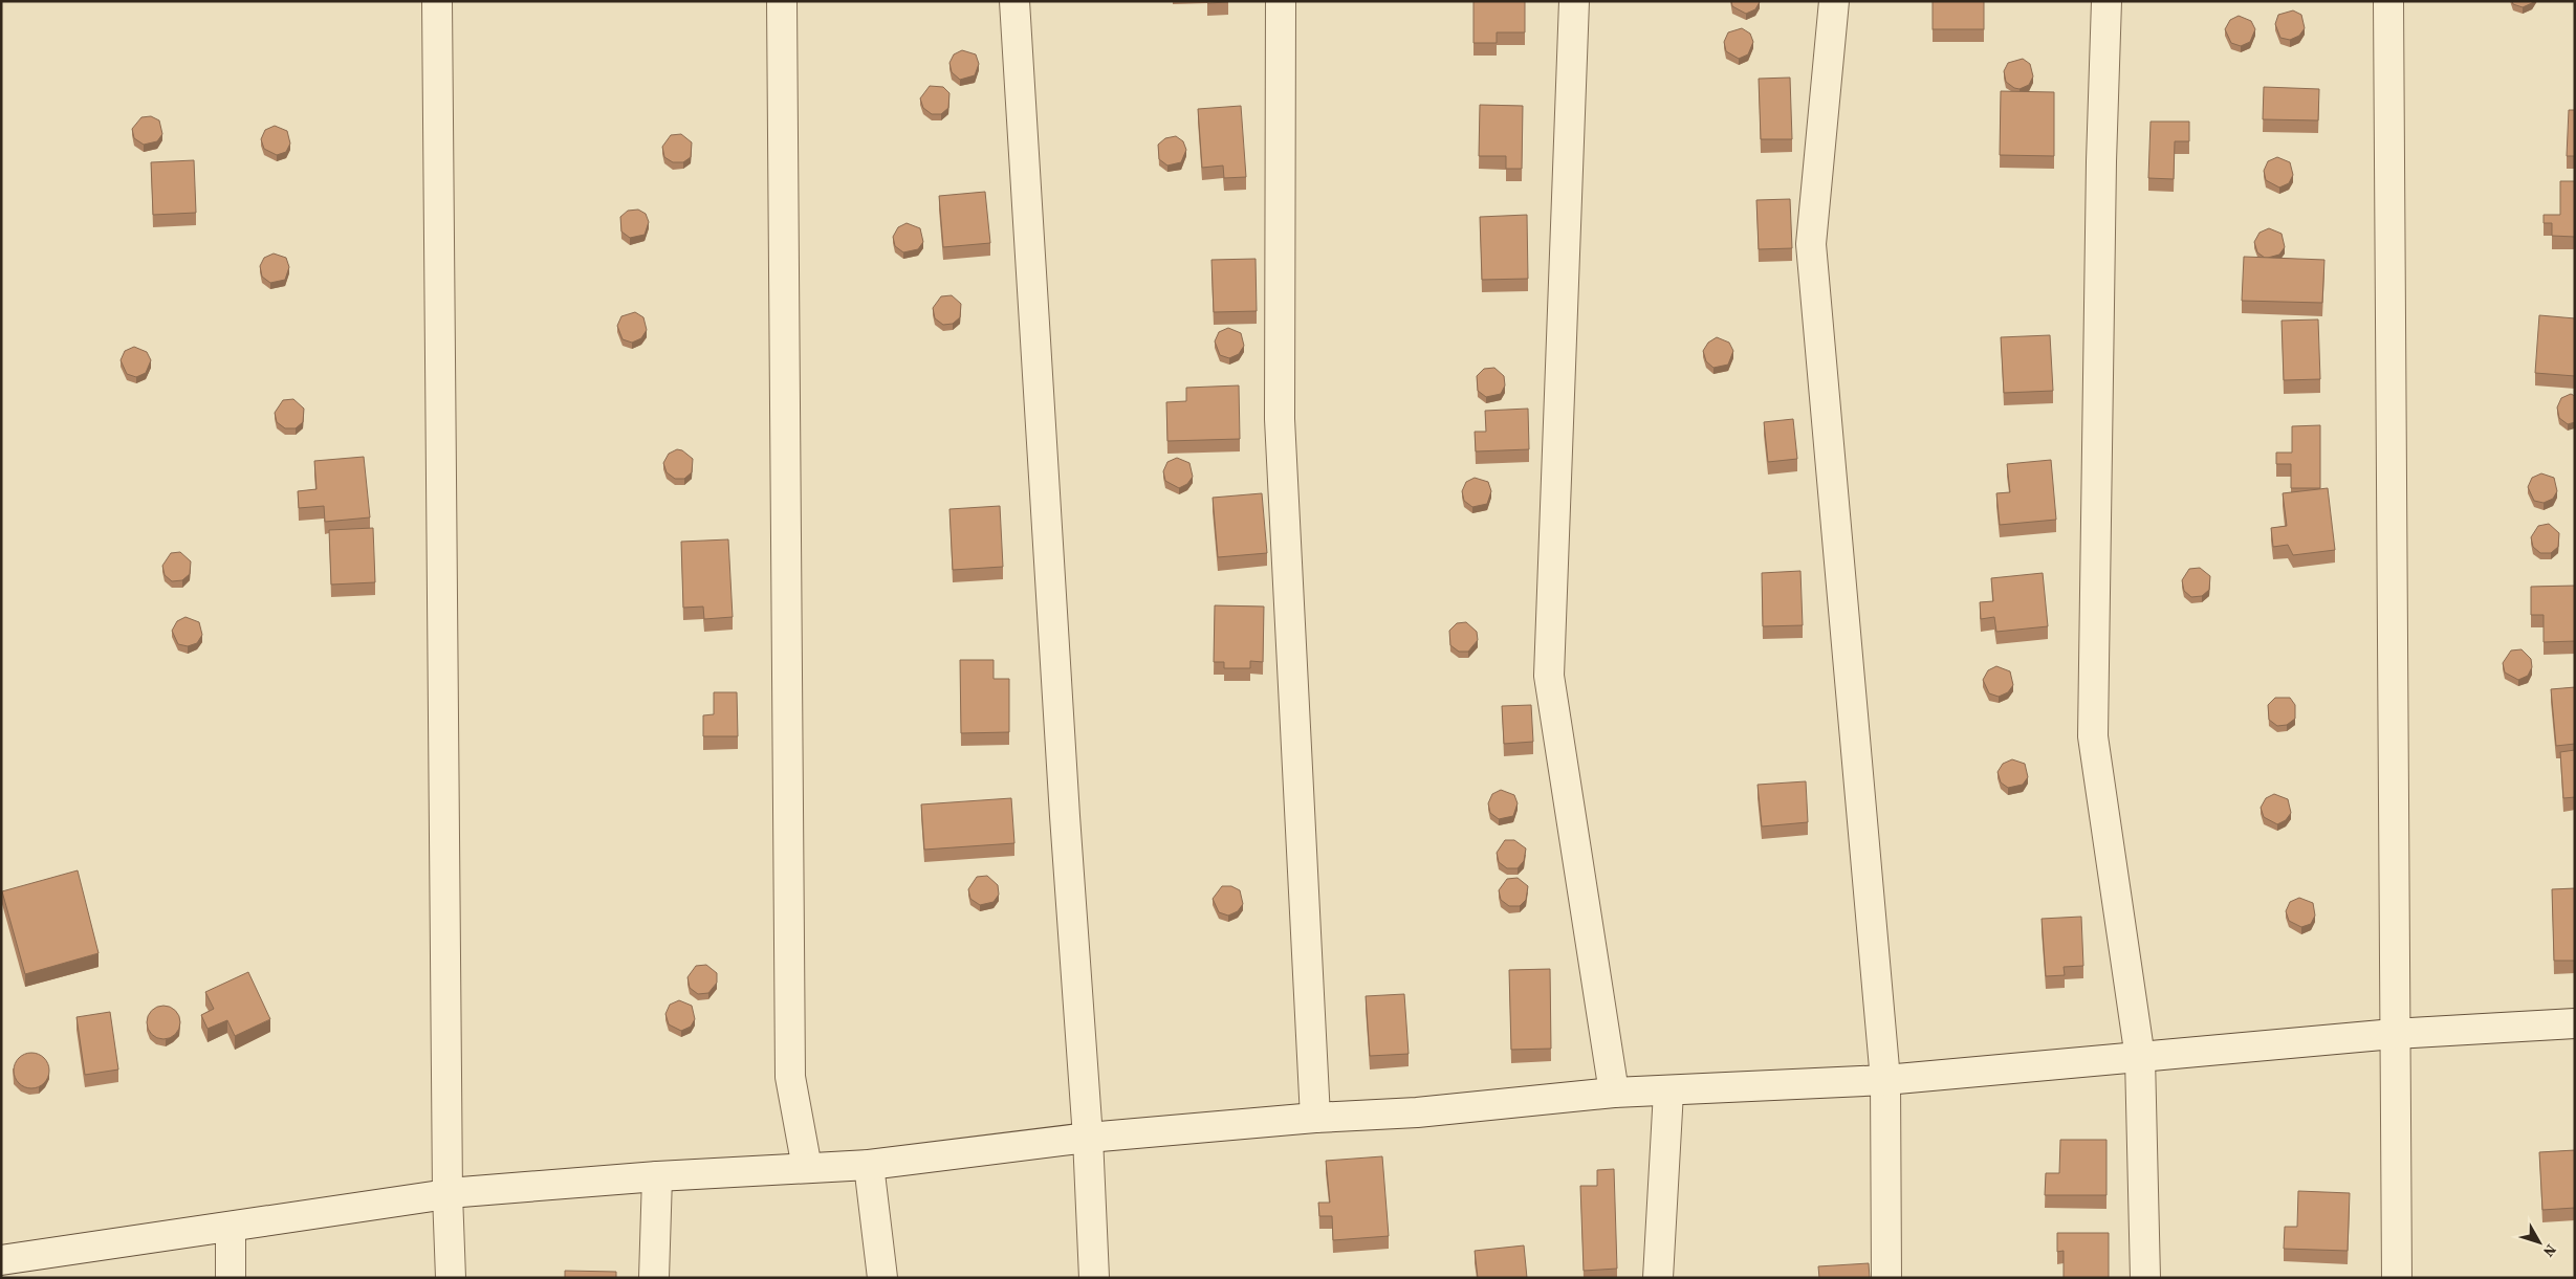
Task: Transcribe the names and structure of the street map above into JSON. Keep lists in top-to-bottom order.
{
  "north": "bottom right"
}
